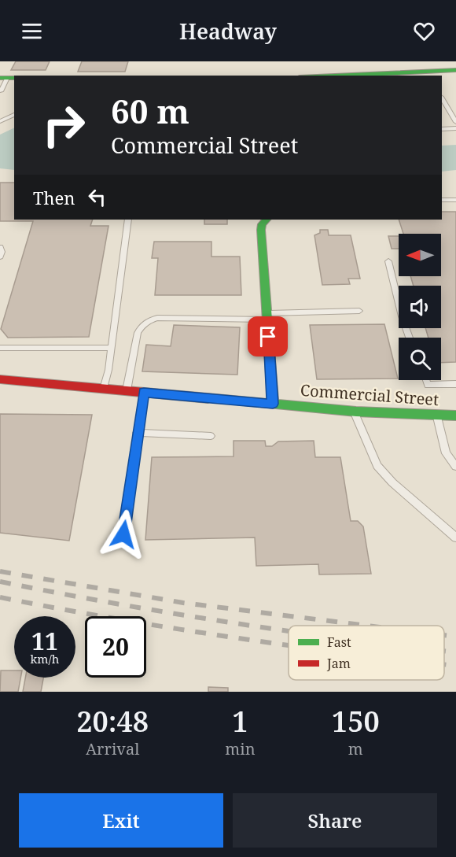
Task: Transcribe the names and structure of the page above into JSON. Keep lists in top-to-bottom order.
{
  "streets": {
    "street": ["Commercial Street"]
  },
  "legend": ["Fast", "Jam"],
  "north": "left",
  "page": {
    "header": "Headway",
    "turn": ["60 m", "Commercial Street"],
    "then": "Then",
    "speed": "11 km/h",
    "limit": "20",
    "eta": [
      "20:48",
      "Arrival",
      "1",
      "min",
      "150",
      "m"
    ],
    "buttons": ["Exit", "Share"]
  }
}
